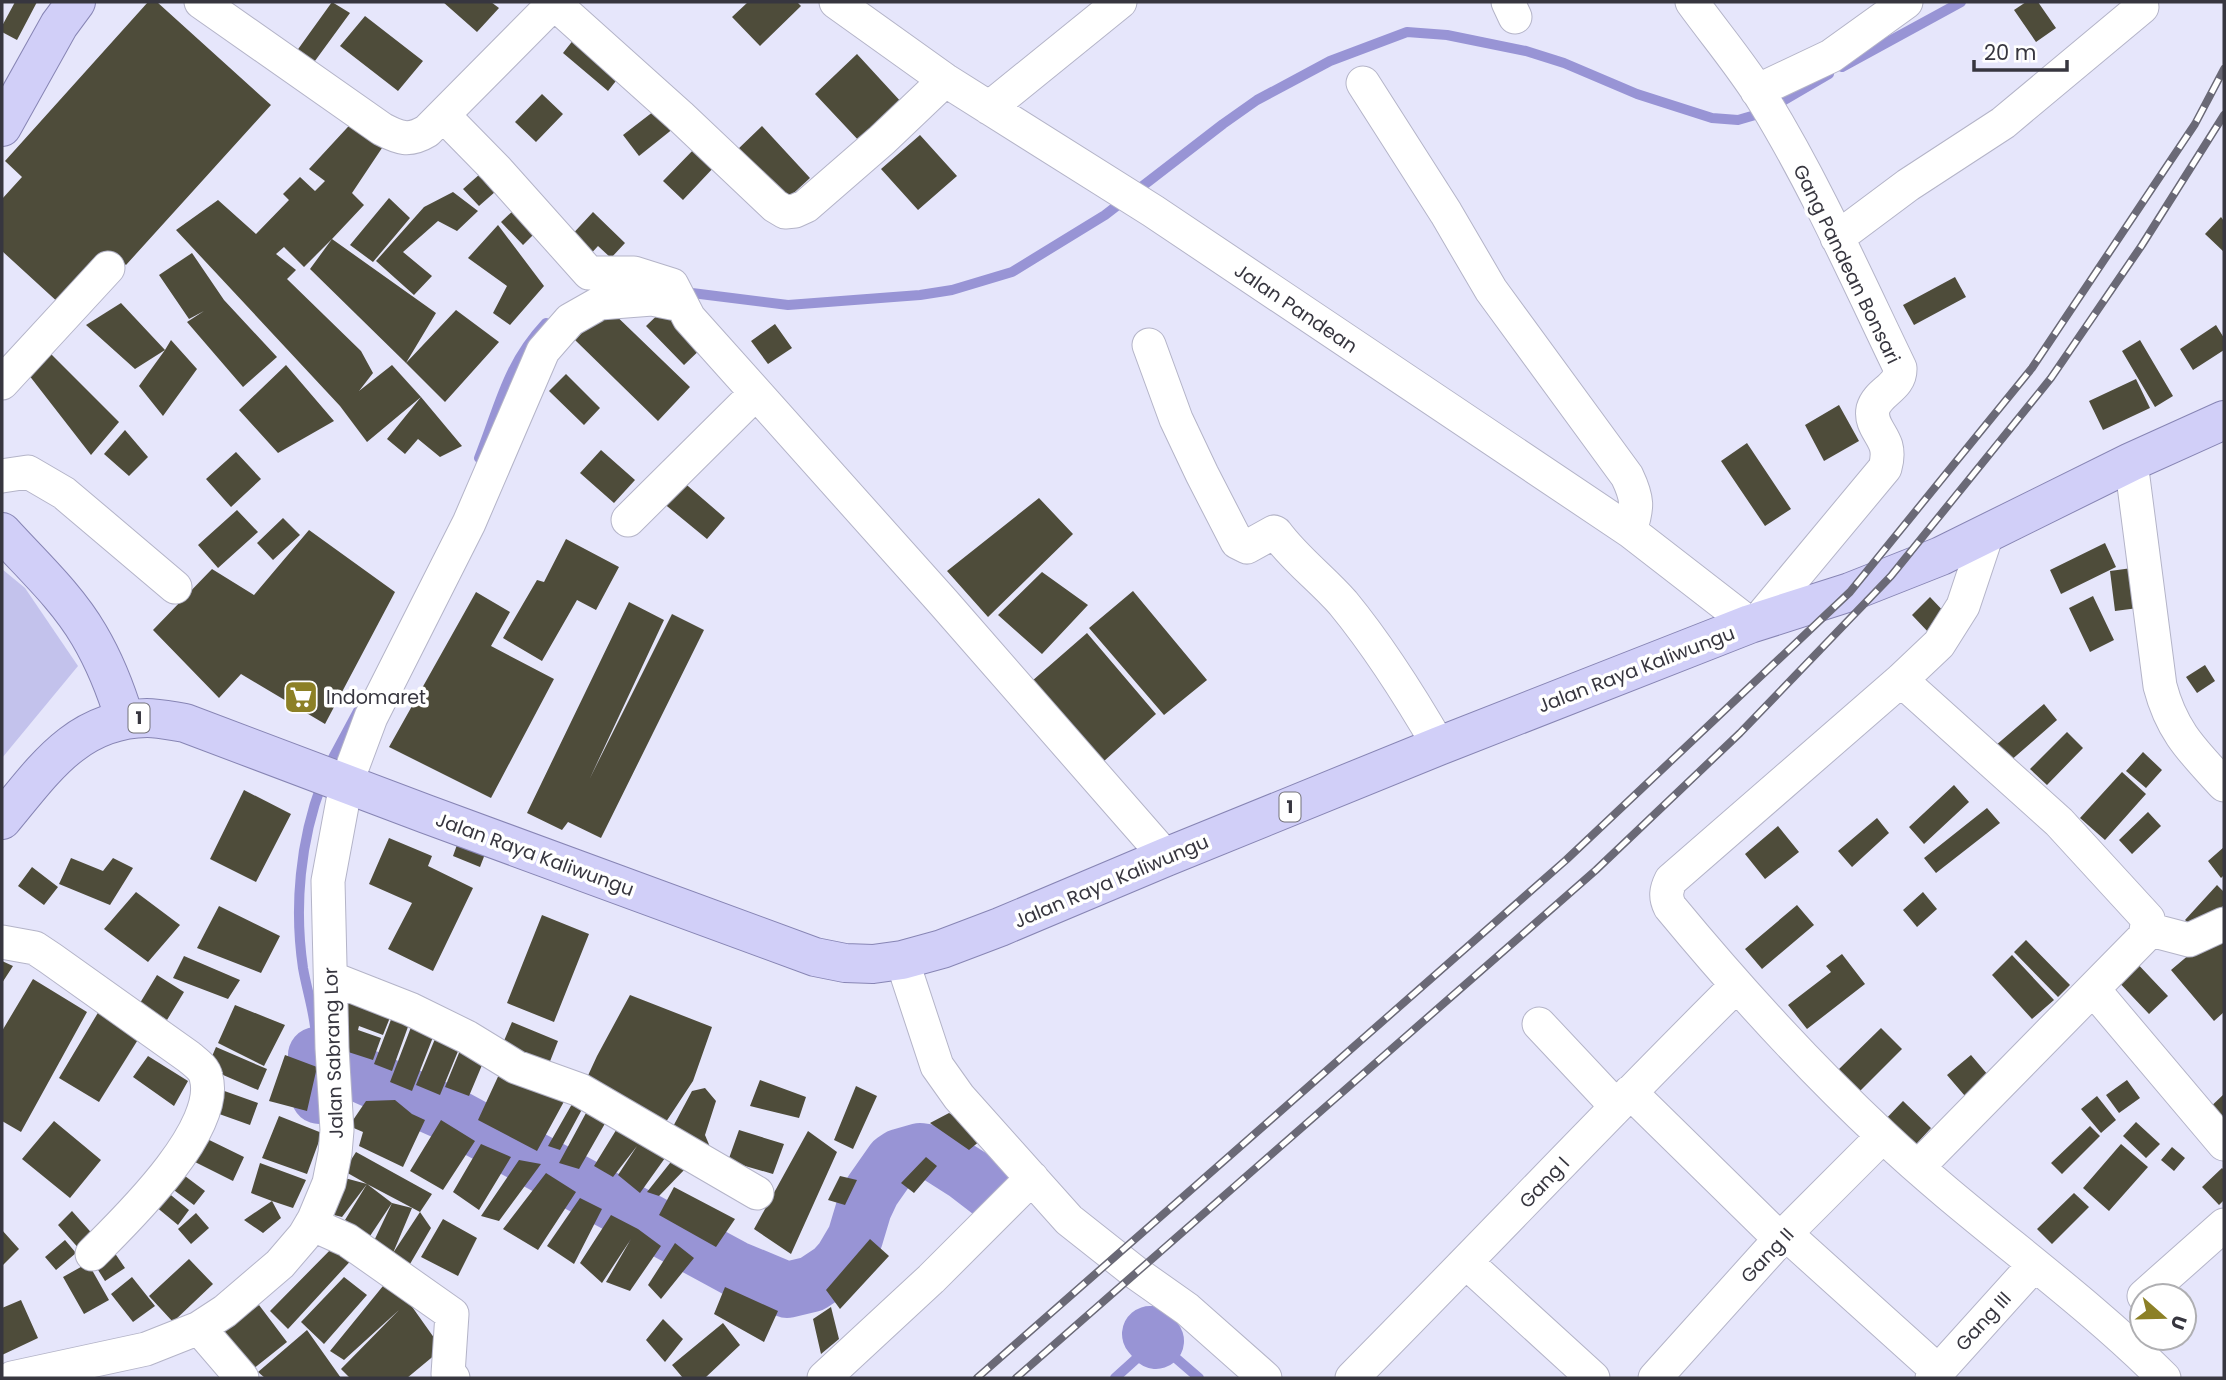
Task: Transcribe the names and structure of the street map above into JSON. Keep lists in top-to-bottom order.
{
  "streets": {
    "main road": ["Jalan Raya Kaliwungu", "1"],
    "street": [
      "Gang Pandean Bonsari",
      "Jalan Pandean",
      "Jalan Sabrang Lor",
      "Gang I",
      "Gang II",
      "Gang III"
    ]
  },
  "crossings": [
    ["Gang Pandean Bonsari", "Jalan Pandean"],
    ["Gang Pandean Bonsari", "Jalan Raya Kaliwungu"],
    ["Jalan Pandean", "Jalan Raya Kaliwungu"],
    ["Jalan Raya Kaliwungu", "Jalan Sabrang Lor"]
  ],
  "places": {
    "supermarket": ["Indomaret"]
  },
  "scale_bar": "20 m",
  "north": "right"
}
